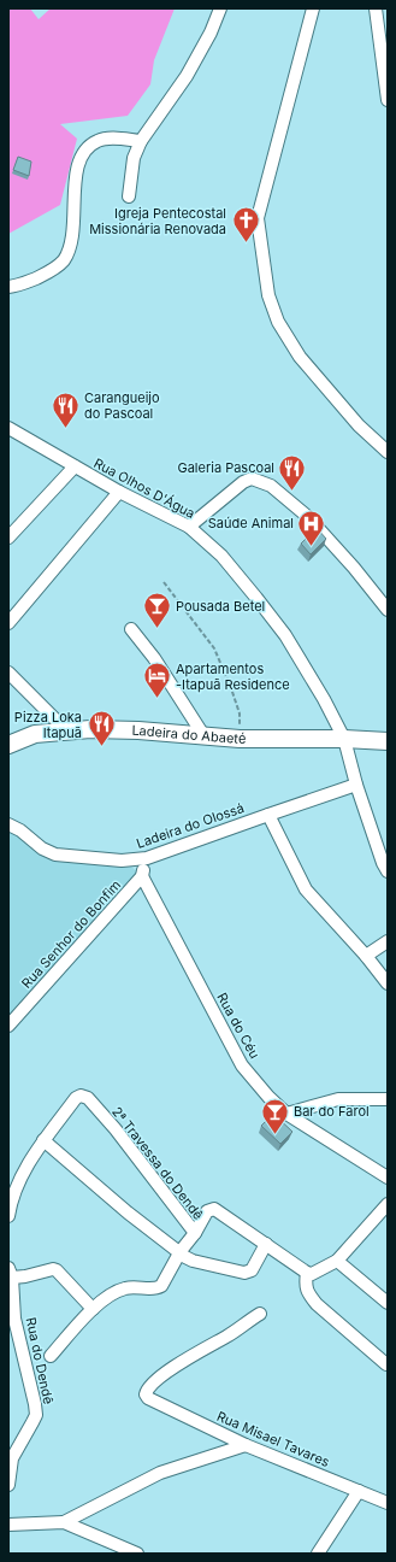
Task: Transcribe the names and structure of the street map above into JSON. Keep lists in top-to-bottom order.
{
  "streets": {
    "street": [
      "Rua Olhos D'Água",
      "Ladeira do Abaeté",
      "Ladeira do Olossá",
      "Rua Senhor do Bonfim",
      "Rua do Céu",
      "2ª Travessa do Dendê",
      "Rua do Dendê",
      "Rua Misael Tavares"
    ]
  },
  "crossings": [
    ["Rua Olhos D'Água", "Ladeira do Abaeté"],
    ["Rua Olhos D'Água", "Ladeira do Olossá"],
    ["Ladeira do Olossá", "Rua Senhor do Bonfim"],
    ["Rua Senhor do Bonfim", "Rua do Céu"]
  ],
  "places": {
    "church": ["Igreja Pentecostal Missionária Renovada"],
    "restaurant": ["Carangueijo do Pascoal", "Galeria Pascoal", "Pizza Loka Itapuã"],
    "hospital": ["Saúde Animal"],
    "bar": ["Pousada Betel", "Bar do Farol"],
    "hotel": ["Apartamentos -Itapuã Residence"]
  }
}
